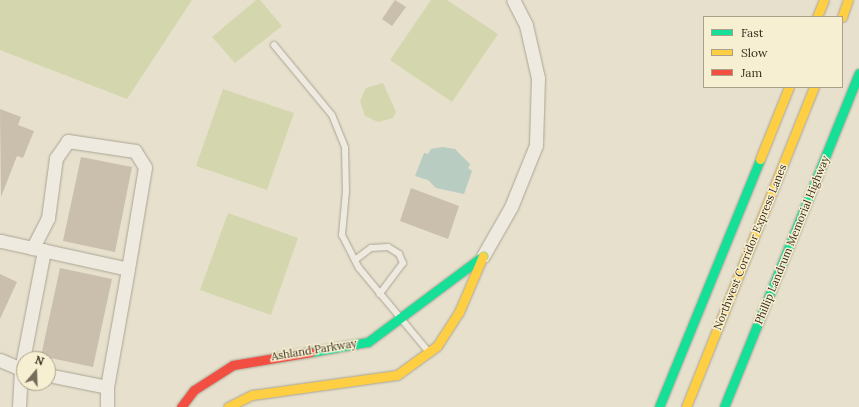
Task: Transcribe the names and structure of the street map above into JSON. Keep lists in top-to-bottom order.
{
  "streets": {
    "main road": ["Phillip Landrum Memorial Highway", "Northwest Corridor Express Lanes", "Ashland Parkway"]
  },
  "legend": ["Fast", "Slow", "Jam"],
  "north": "top"
}
